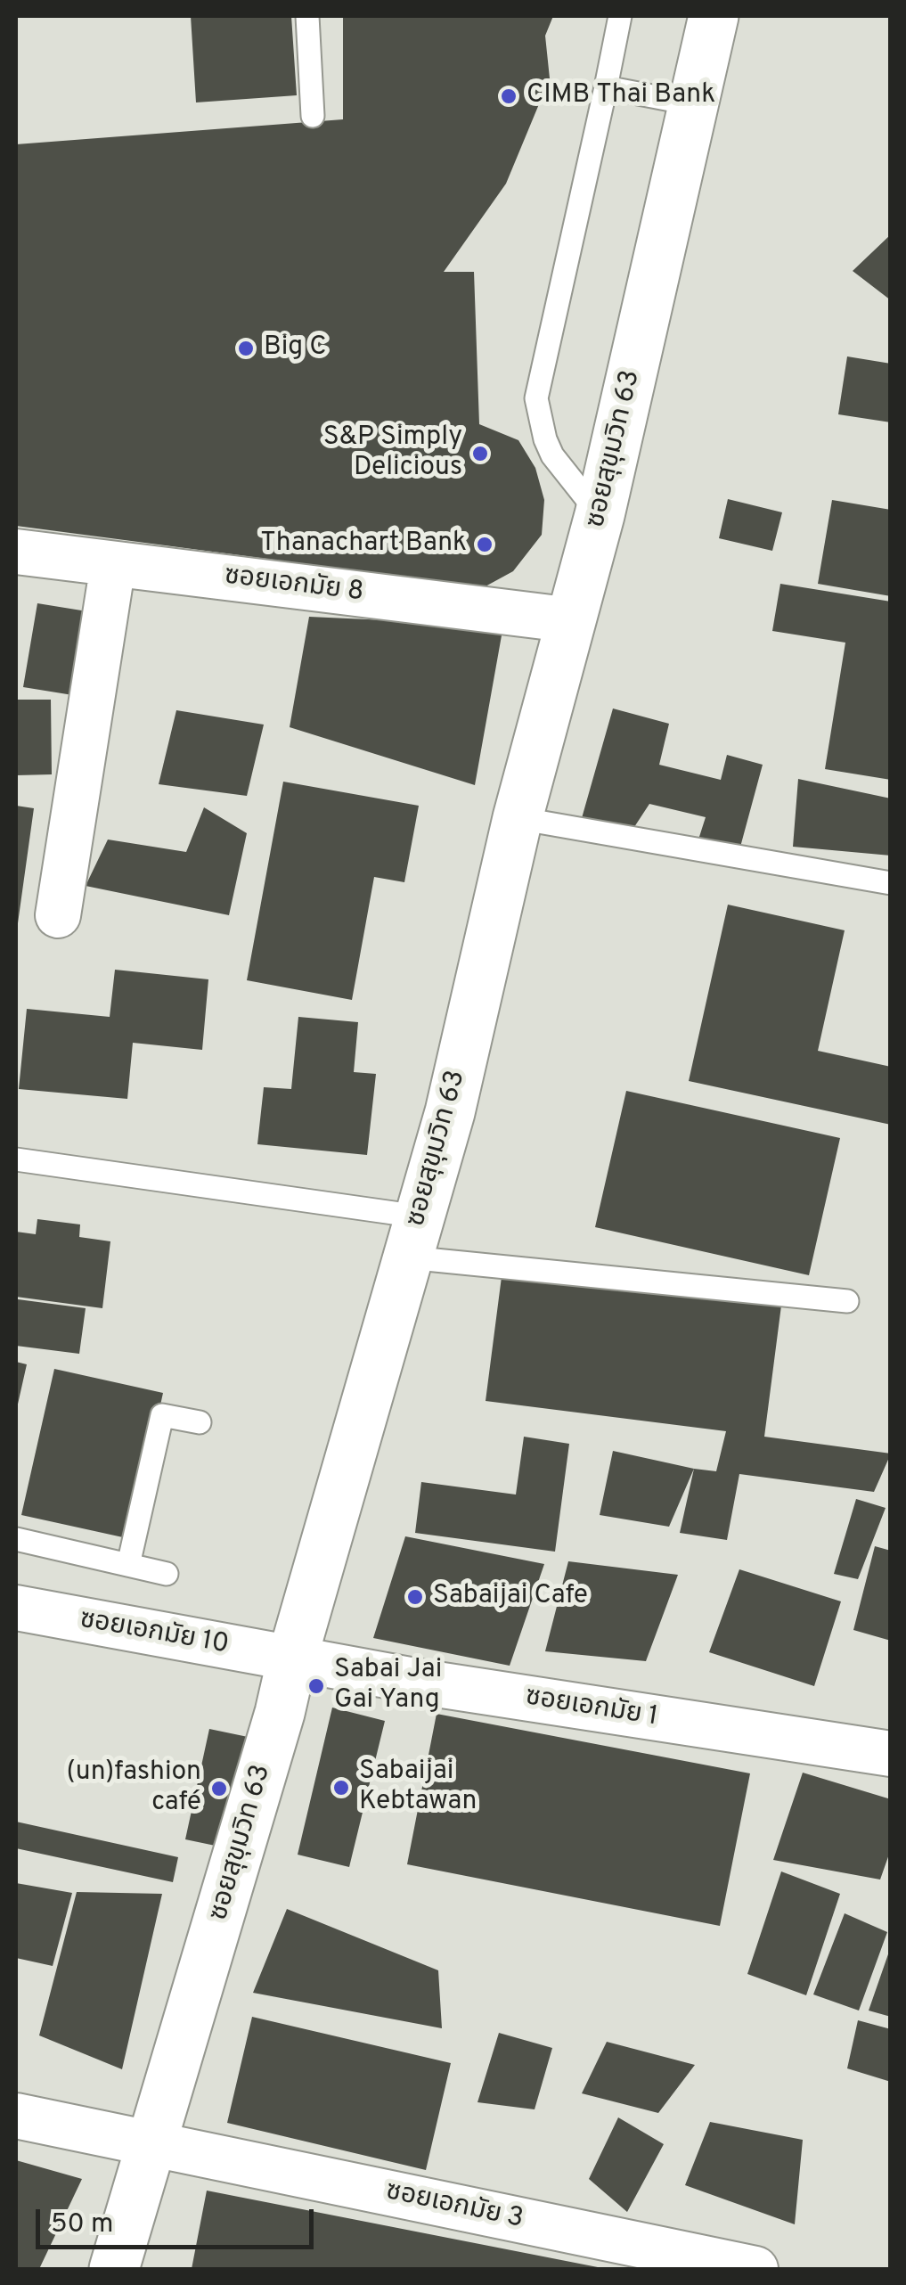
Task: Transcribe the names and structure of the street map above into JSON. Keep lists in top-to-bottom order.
{
  "streets": {
    "main road": ["ซอยสุขุมวิท 63"],
    "street": [
      "ซอยเอกมัย 8",
      "ซอยเอกมัย 10",
      "ซอยเอกมัย 1",
      "ซอยเอกมัย 3"
    ]
  },
  "crossings": [
    ["ซอยสุขุมวิท 63", "ซอยเอกมัย 8"],
    ["ซอยสุขุมวิท 63", "ซอยเอกมัย 10"],
    ["ซอยสุขุมวิท 63", "ซอยเอกมัย 1"],
    ["ซอยสุขุมวิท 63", "ซอยเอกมัย 3"],
    ["ซอยเอกมัย 10", "ซอยเอกมัย 1"]
  ],
  "places": [
    "CIMB Thai Bank",
    "Big C",
    "S&P Simply Delicious",
    "Thanachart Bank",
    "Sabaijai Cafe",
    "Sabai Jai Gai Yang",
    "Sabaijai Kebtawan",
    "(un)fashion café"
  ],
  "scale_bar": "50 m"
}
